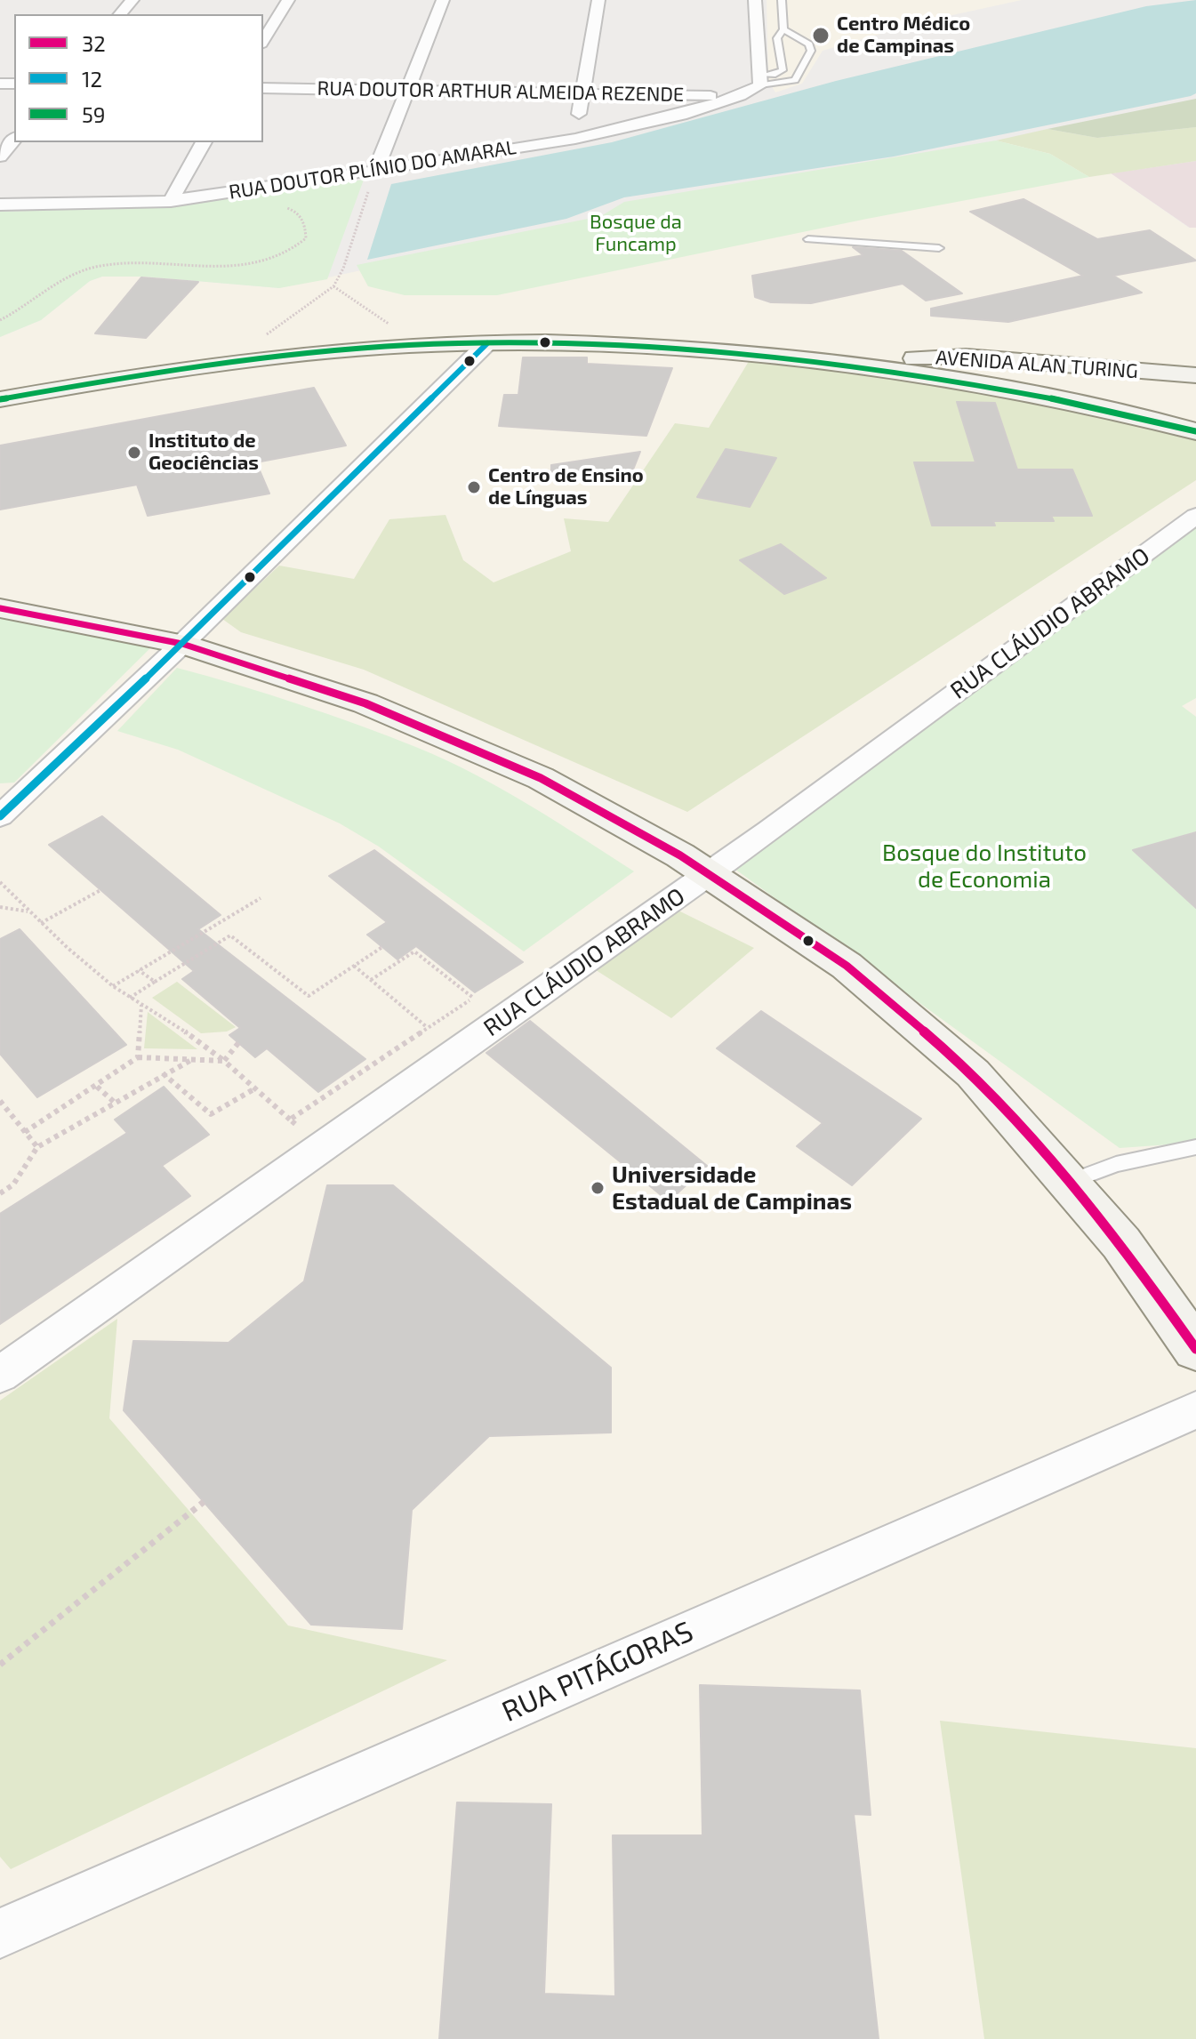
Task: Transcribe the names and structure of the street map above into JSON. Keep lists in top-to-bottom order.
{
  "streets": {
    "street": [
      "RUA DOUTOR ARTHUR ALMEIDA REZENDE",
      "RUA DOUTOR PLÍNIO DO AMARAL",
      "AVENIDA ALAN TURING",
      "RUA CLÁUDIO ABRAMO",
      "RUA PITÁGORAS"
    ]
  },
  "crossings": [
    ["RUA DOUTOR ARTHUR ALMEIDA REZENDE", "RUA DOUTOR PLÍNIO DO AMARAL"]
  ],
  "parks": ["Bosque da Funcamp", "Bosque do Instituto de Economia"],
  "places": [
    "Centro Médico de Campinas",
    "Instituto de Geociências",
    "Centro de Ensino de Línguas",
    "Universidade Estadual de Campinas"
  ],
  "lines": ["transit line 59", "transit line 12", "transit line 32"],
  "legend": ["32", "12", "59"]
}
